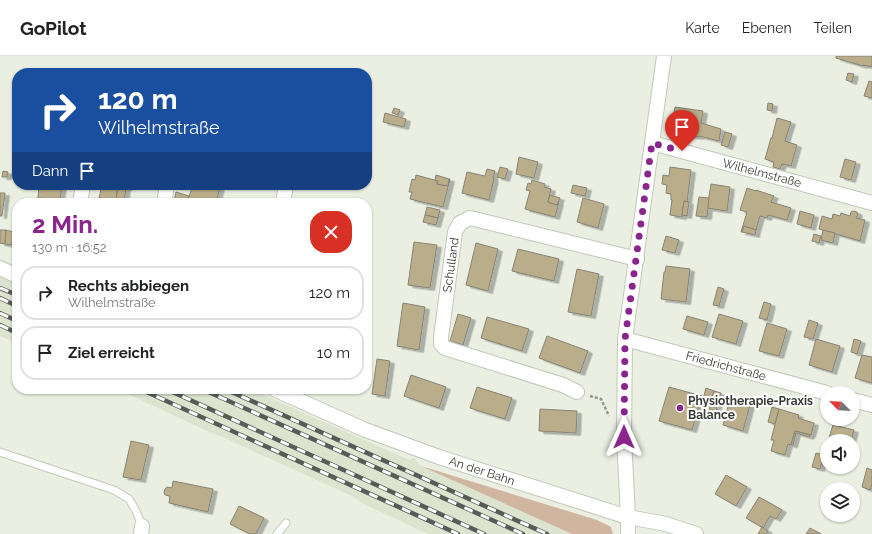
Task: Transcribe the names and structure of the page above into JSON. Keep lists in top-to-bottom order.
{
  "streets": {
    "street": [
      "Wilhelmstraße",
      "Schulland",
      "Friedrichstraße",
      "An der Bahn"
    ]
  },
  "places": ["Physiotherapie-Praxis Balance"],
  "north": "top left",
  "page": {
    "header": "GoPilot",
    "nav": ["Karte", "Ebenen", "Teilen"],
    "turn": ["120 m", "Wilhelmstraße"],
    "then": "Dann",
    "heading": ["2 Min.", "130 m · 16:52"],
    "list": [
      {
        "name": "Rechts abbiegen",
        "note": "Wilhelmstraße",
        "value": "120 m"
      },
      {
        "name": "Ziel erreicht",
        "value": "10 m"
      }
    ]
  }
}
